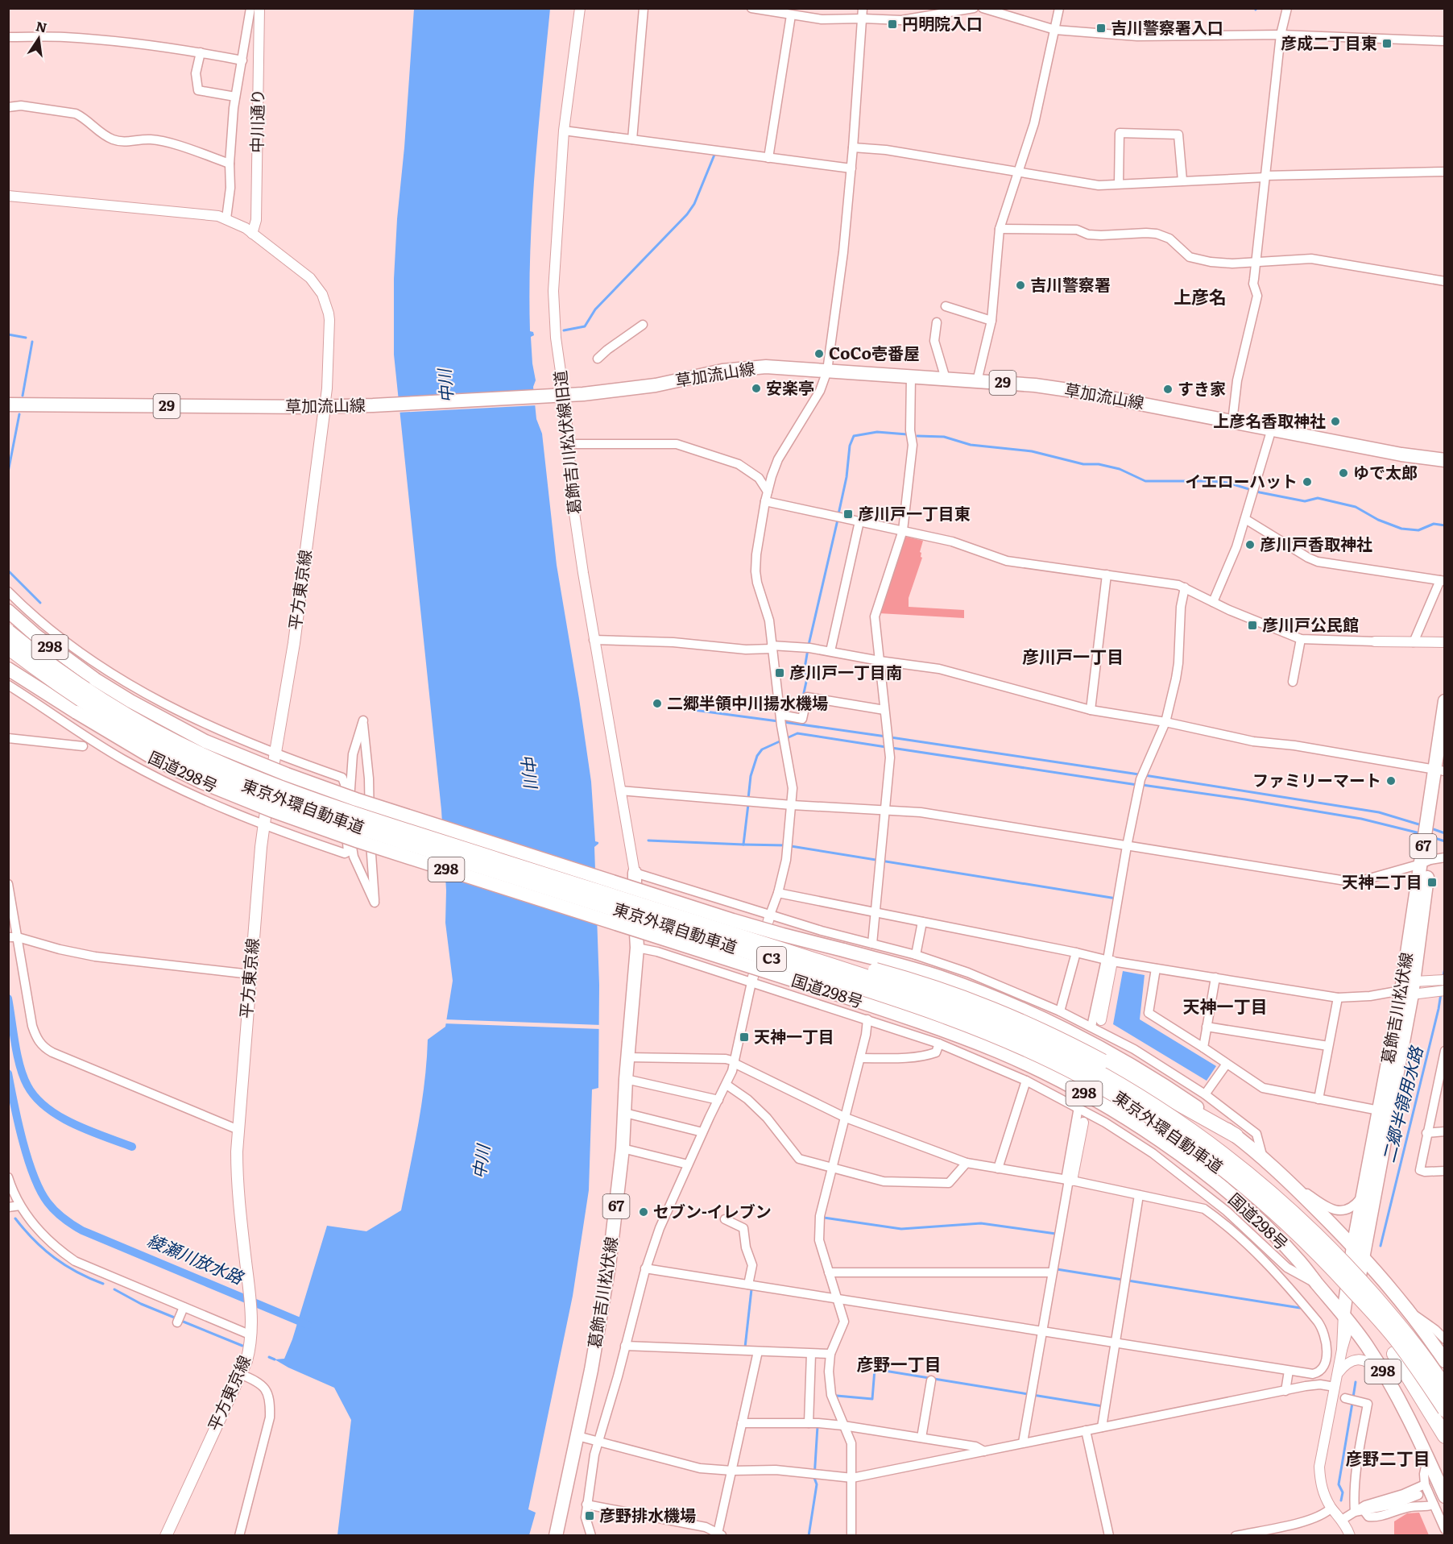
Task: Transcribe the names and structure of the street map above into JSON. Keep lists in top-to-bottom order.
{
  "streets": {
    "highway": ["298", "東京外環自動車道", "C3"],
    "main road": [
      "草加流山線",
      "29",
      "平方東京線",
      "国道298号",
      "67",
      "葛飾吉川松伏線"
    ],
    "street": ["中川通り", "葛飾吉川松伏線旧道"]
  },
  "crossings": [
    ["草加流山線", "葛飾吉川松伏線旧道"],
    ["草加流山線", "平方東京線"],
    ["葛飾吉川松伏線旧道", "葛飾吉川松伏線"],
    ["298", "東京外環自動車道"],
    ["298", "葛飾吉川松伏線"],
    ["国道298号", "葛飾吉川松伏線"]
  ],
  "districts": [
    "上彦名",
    "彦川戸一丁目",
    "天神一丁目",
    "彦野一丁目",
    "彦野二丁目"
  ],
  "water": ["中川", "二郷半領用水路", "綾瀬川放水路"],
  "places": {
    "transit": [
      "円明院入口",
      "吉川警察署入口",
      "彦成二丁目東",
      "彦川戸一丁目東",
      "彦川戸公民館",
      "彦川戸一丁目南",
      "天神二丁目",
      "天神一丁目",
      "彦野排水機場"
    ],
    "other": [
      "吉川警察署",
      "CoCo壱番屋",
      "安楽亭",
      "すき家",
      "上彦名香取神社",
      "ゆで太郎",
      "イエローハット",
      "彦川戸香取神社",
      "二郷半領中川揚水機場",
      "ファミリーマート",
      "セブン-イレブン"
    ]
  },
  "north": "top"
}
